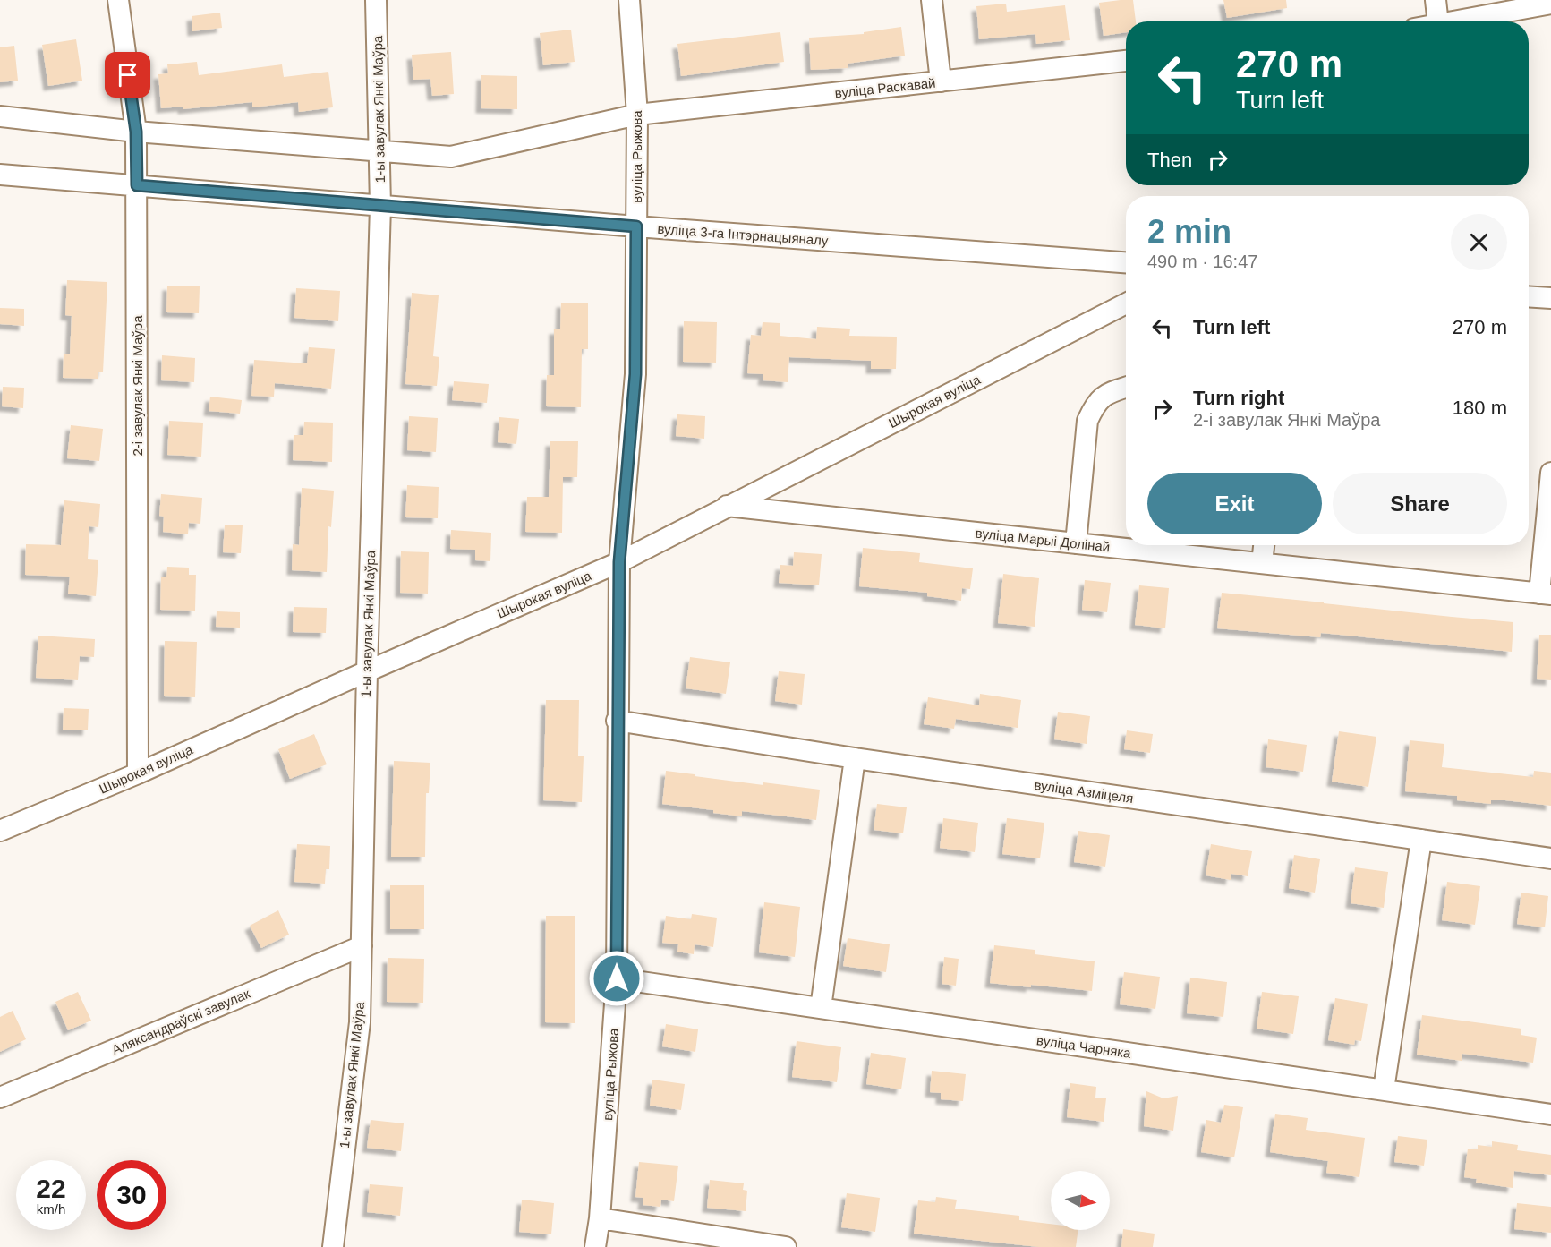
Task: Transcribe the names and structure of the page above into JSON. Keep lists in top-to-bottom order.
{
  "streets": {
    "street": [
      "вуліца Раскавай",
      "1-ы завулак Янкі Маўра",
      "вуліца Рыжова",
      "вуліца 3-га Інтэрнацыяналу",
      "2-і завулак Янкі Маўра",
      "Шырокая вуліца",
      "вуліца Марыі Долінай",
      "вуліца Азміцеля",
      "Аляксандраўскі завулак",
      "вуліца Чарняка"
    ]
  },
  "crossings": [
    ["вуліца Раскавай", "1-ы завулак Янкі Маўра"],
    ["вуліца Раскавай", "вуліца Рыжова"],
    ["вуліца Раскавай", "2-і завулак Янкі Маўра"],
    ["1-ы завулак Янкі Маўра", "вуліца 3-га Інтэрнацыяналу"],
    ["1-ы завулак Янкі Маўра", "Шырокая вуліца"],
    ["1-ы завулак Янкі Маўра", "Аляксандраўскі завулак"],
    ["вуліца Рыжова", "вуліца 3-га Інтэрнацыяналу"],
    ["вуліца Рыжова", "Шырокая вуліца"],
    ["вуліца Рыжова", "вуліца Азміцеля"],
    ["вуліца Рыжова", "вуліца Чарняка"],
    ["вуліца 3-га Інтэрнацыяналу", "2-і завулак Янкі Маўра"],
    ["2-і завулак Янкі Маўра", "Шырокая вуліца"],
    ["Шырокая вуліца", "вуліца Марыі Долінай"]
  ],
  "north": "right",
  "page": {
    "turn": ["270 m", "Turn left"],
    "then": "Then",
    "heading": ["2 min", "490 m · 16:47"],
    "list": [
      {
        "name": "Turn left",
        "value": "270 m"
      },
      {
        "name": "Turn right",
        "note": "2-і завулак Янкі Маўра",
        "value": "180 m"
      }
    ],
    "buttons": ["Exit", "Share"],
    "speed": "22 km/h",
    "limit": "30"
  }
}
